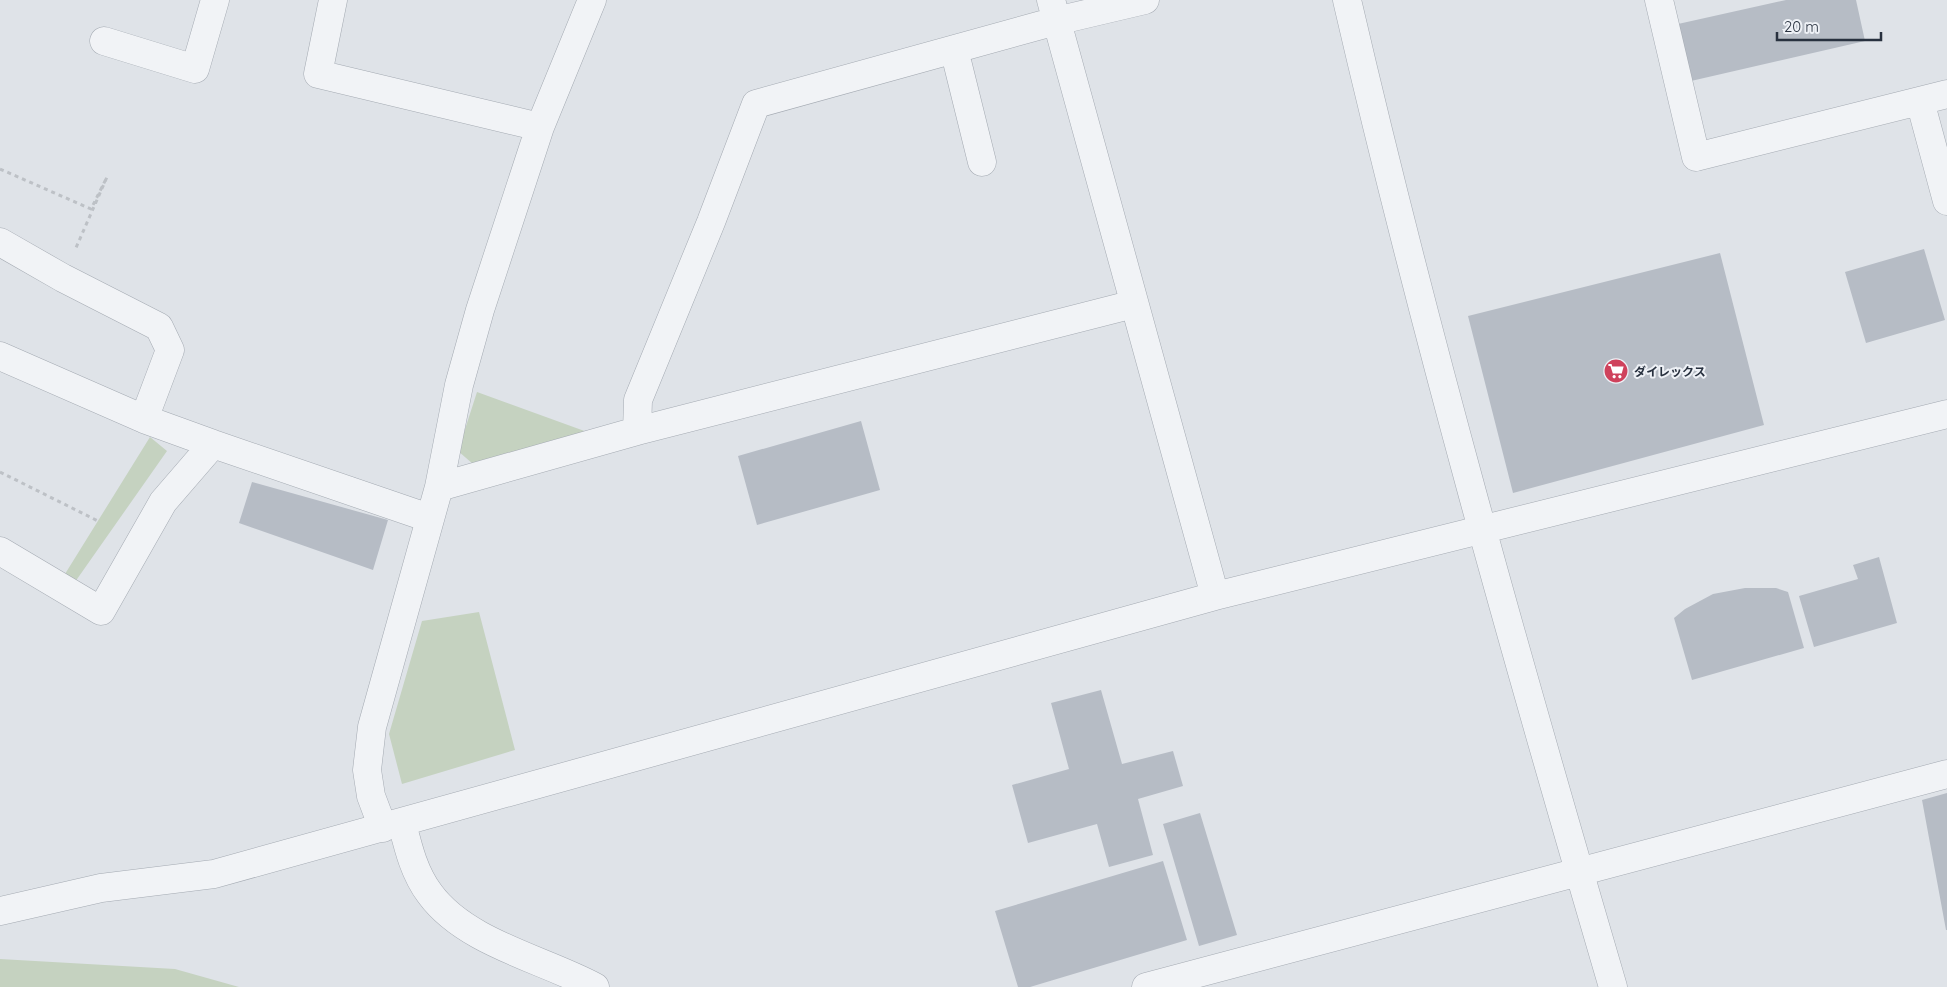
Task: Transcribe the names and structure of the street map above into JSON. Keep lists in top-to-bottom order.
{
  "places": {
    "supermarket": ["ダイレックス"]
  },
  "scale_bar": "20 m"
}
